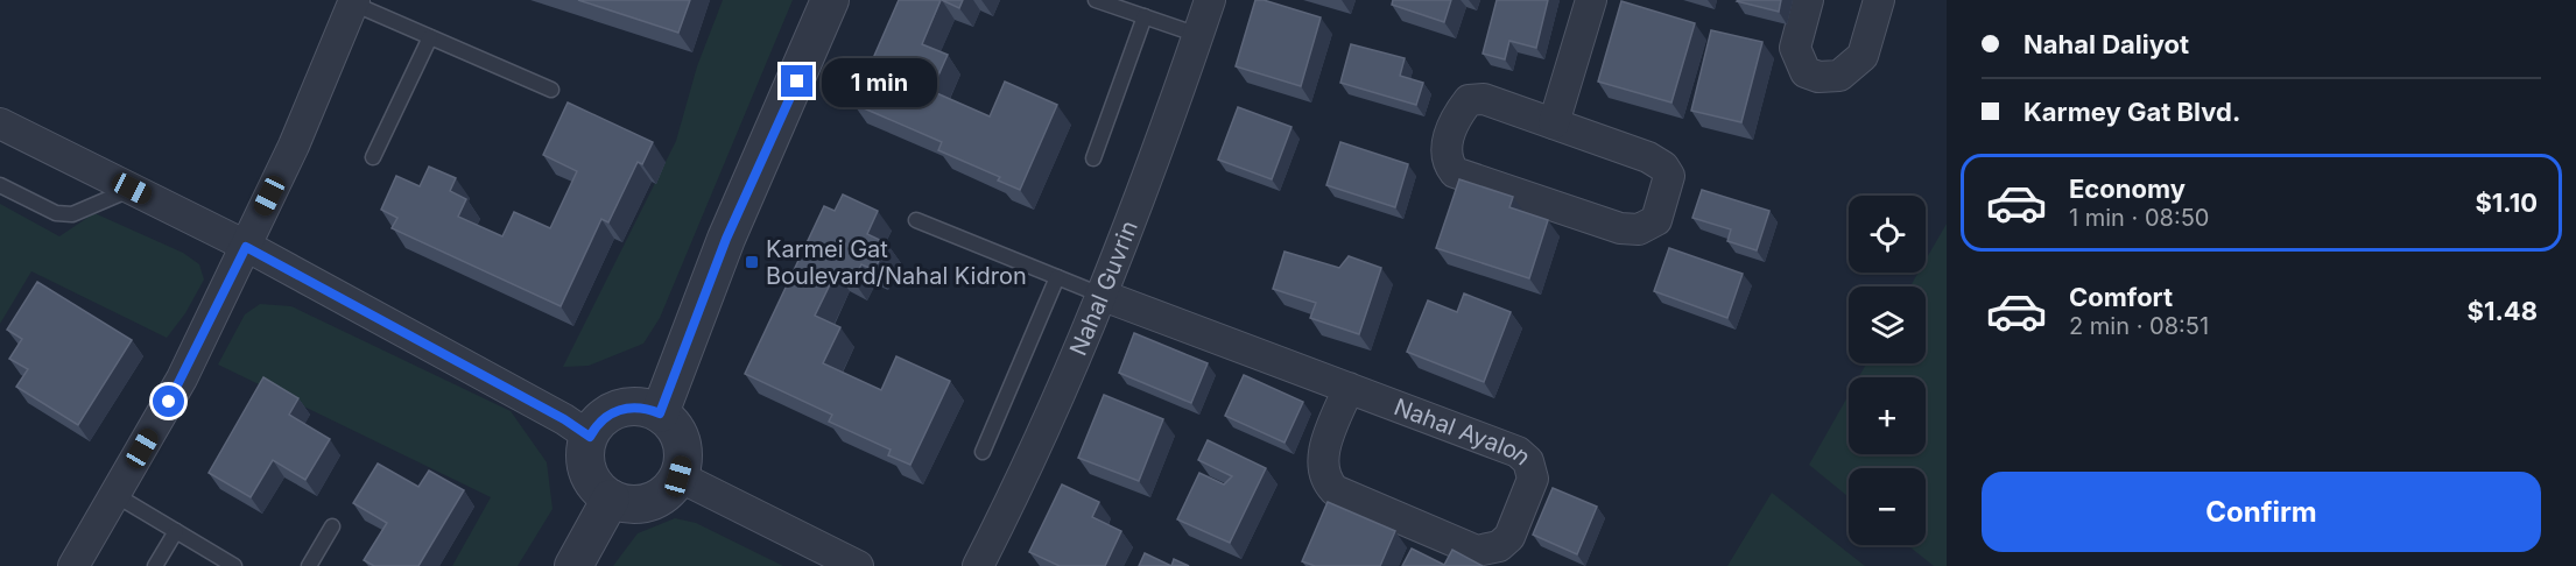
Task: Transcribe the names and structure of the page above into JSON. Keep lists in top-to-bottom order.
{
  "streets": {
    "street": ["Nahal Guvrin", "Nahal Ayalon"]
  },
  "places": {
    "transit": ["Karmei Gat Boulevard/Nahal Kidron"]
  },
  "page": {
    "banner": ["Nahal Daliyot", "Karmey Gat Blvd."],
    "bubble": "1 min",
    "list": [
      {
        "name": "Economy",
        "note": "1 min · 08:50",
        "value": "$1.10"
      },
      {
        "name": "Comfort",
        "note": "2 min · 08:51",
        "value": "$1.48"
      }
    ],
    "map_buttons": ["+", "−"],
    "buttons": "Confirm"
  }
}
